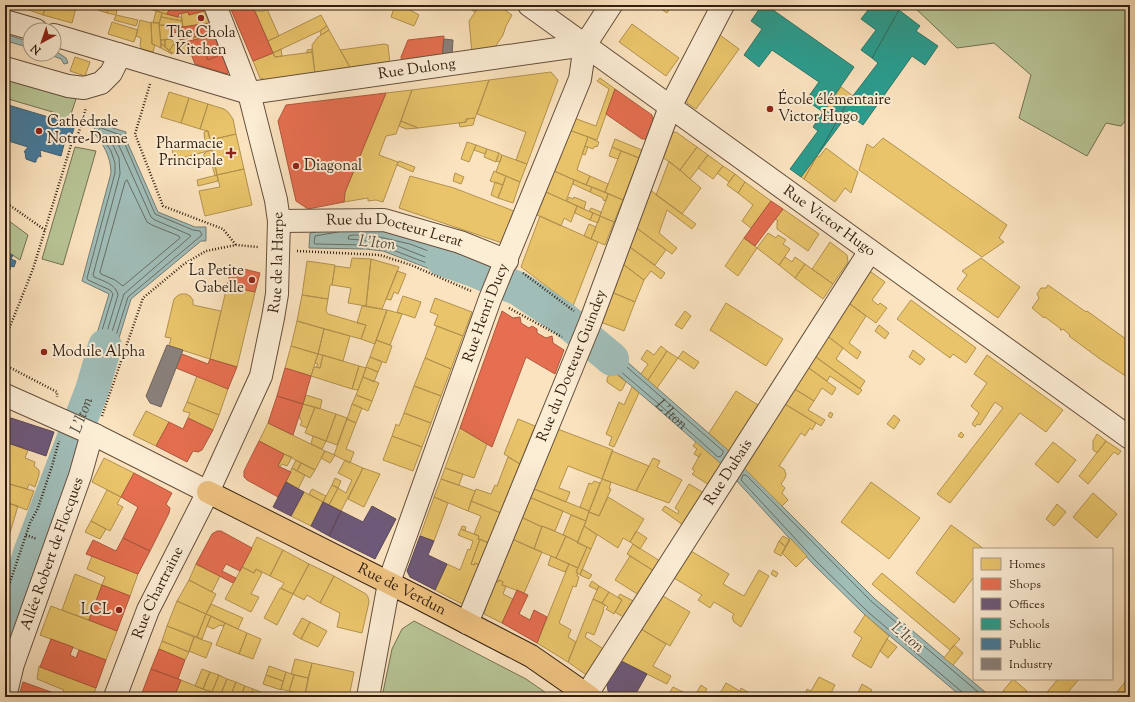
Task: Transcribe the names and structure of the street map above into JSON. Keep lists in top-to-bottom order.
{
  "streets": {
    "main road": ["Rue de Verdun"],
    "street": [
      "Rue Dulong",
      "Rue Victor Hugo",
      "Rue du Docteur Lerat",
      "Rue de la Harpe",
      "Rue Henri Ducy",
      "Rue du Docteur Guindey",
      "Rue Dubais",
      "Allée Robert de Flocques",
      "Rue Chartraine"
    ]
  },
  "crossings": [
    ["Rue Dulong", "Rue Victor Hugo"],
    ["Rue Dulong", "Rue de la Harpe"],
    ["Rue Dulong", "Rue Henri Ducy"],
    ["Rue Victor Hugo", "Rue Henri Ducy"],
    ["Rue Victor Hugo", "Rue du Docteur Guindey"],
    ["Rue Victor Hugo", "Rue Dubais"],
    ["Rue du Docteur Lerat", "Rue de la Harpe"],
    ["Rue du Docteur Lerat", "Rue Henri Ducy"],
    ["Rue de la Harpe", "Rue de Verdun"],
    ["Rue de la Harpe", "Rue Chartraine"],
    ["Rue Henri Ducy", "Rue de Verdun"],
    ["Rue du Docteur Guindey", "Rue de Verdun"],
    ["Rue Dubais", "Rue de Verdun"],
    ["Rue de Verdun", "Rue Chartraine"]
  ],
  "water": ["L'Iton"],
  "places": {
    "other": [
      "The Chola Kitchen",
      "École élémentaire Victor Hugo",
      "Cathédrale Notre-Dame",
      "Diagonal",
      "La Petite Gabelle",
      "Module Alpha",
      "LCL"
    ],
    "health": ["Pharmacie Principale"]
  },
  "legend": [
    "Homes",
    "Shops",
    "Offices",
    "Schools",
    "Public",
    "Industry"
  ],
  "north": "bottom left"
}
